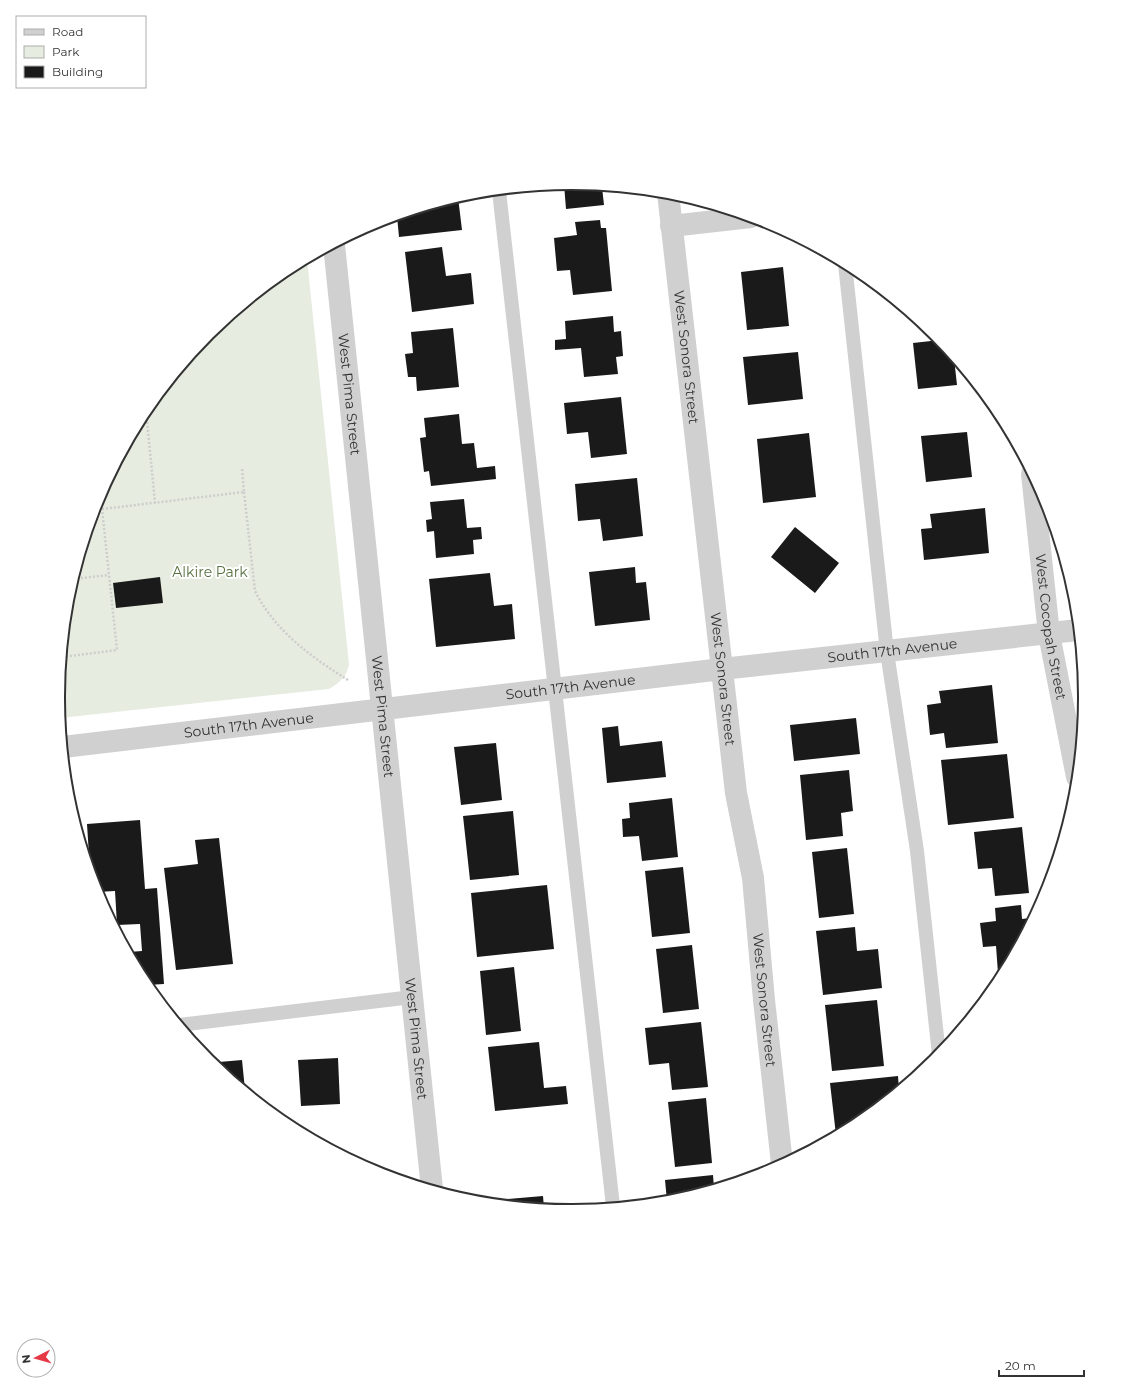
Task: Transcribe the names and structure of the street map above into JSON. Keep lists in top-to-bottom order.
{
  "streets": {
    "street": [
      "West Sonora Street",
      "West Pima Street",
      "West Cocopah Street",
      "South 17th Avenue"
    ]
  },
  "crossings": [
    ["West Sonora Street", "South 17th Avenue"],
    ["West Pima Street", "South 17th Avenue"],
    ["West Cocopah Street", "South 17th Avenue"]
  ],
  "parks": ["Alkire Park"],
  "legend": ["Road", "Park", "Building"],
  "scale_bar": "20 m",
  "north": "left"
}
